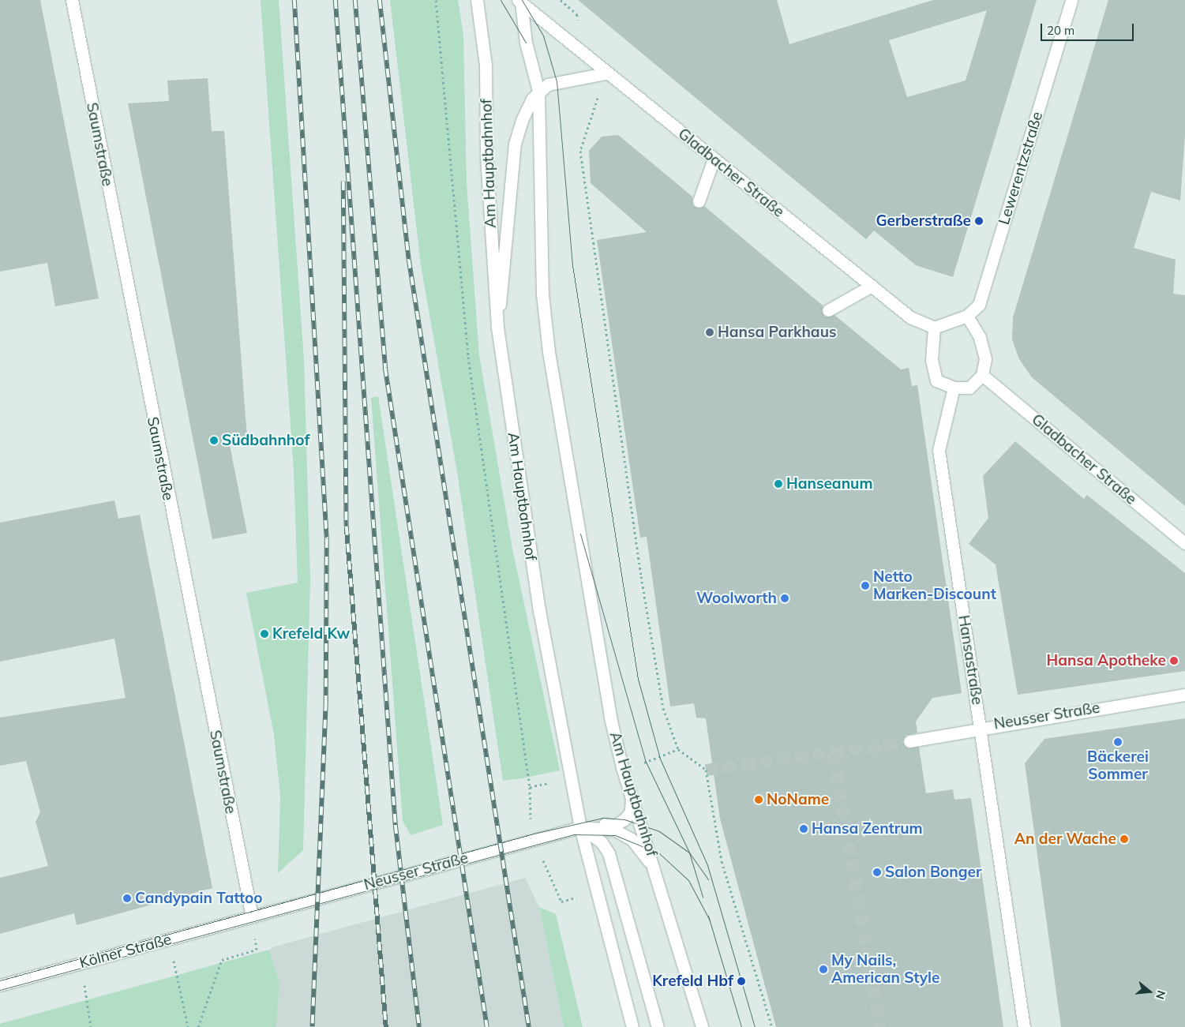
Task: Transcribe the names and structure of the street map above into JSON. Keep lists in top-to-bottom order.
{
  "streets": {
    "street": [
      "Saumstraße",
      "Am Hauptbahnhof",
      "Lewerentzstraße",
      "Gladbacher Straße",
      "Hansastraße",
      "Neusser Straße",
      "Kölner Straße"
    ]
  },
  "crossings": [
    ["Saumstraße", "Neusser Straße"],
    ["Saumstraße", "Kölner Straße"],
    ["Am Hauptbahnhof", "Gladbacher Straße"],
    ["Am Hauptbahnhof", "Neusser Straße"],
    ["Lewerentzstraße", "Gladbacher Straße"],
    ["Lewerentzstraße", "Hansastraße"],
    ["Gladbacher Straße", "Hansastraße"],
    ["Hansastraße", "Neusser Straße"],
    ["Neusser Straße", "Kölner Straße"]
  ],
  "places": [
    "Gerberstraße",
    "Hansa Parkhaus",
    "Südbahnhof",
    "Hanseanum",
    "Netto Marken-Discount",
    "Woolworth",
    "Krefeld Kw",
    "Hansa Apotheke",
    "Bäckerei Sommer",
    "NoName",
    "Hansa Zentrum",
    "An der Wache",
    "Salon Bonger",
    "Candypain Tattoo",
    "My Nails, American Style",
    "Krefeld Hbf"
  ],
  "scale_bar": "20 m",
  "north": "right"
}
